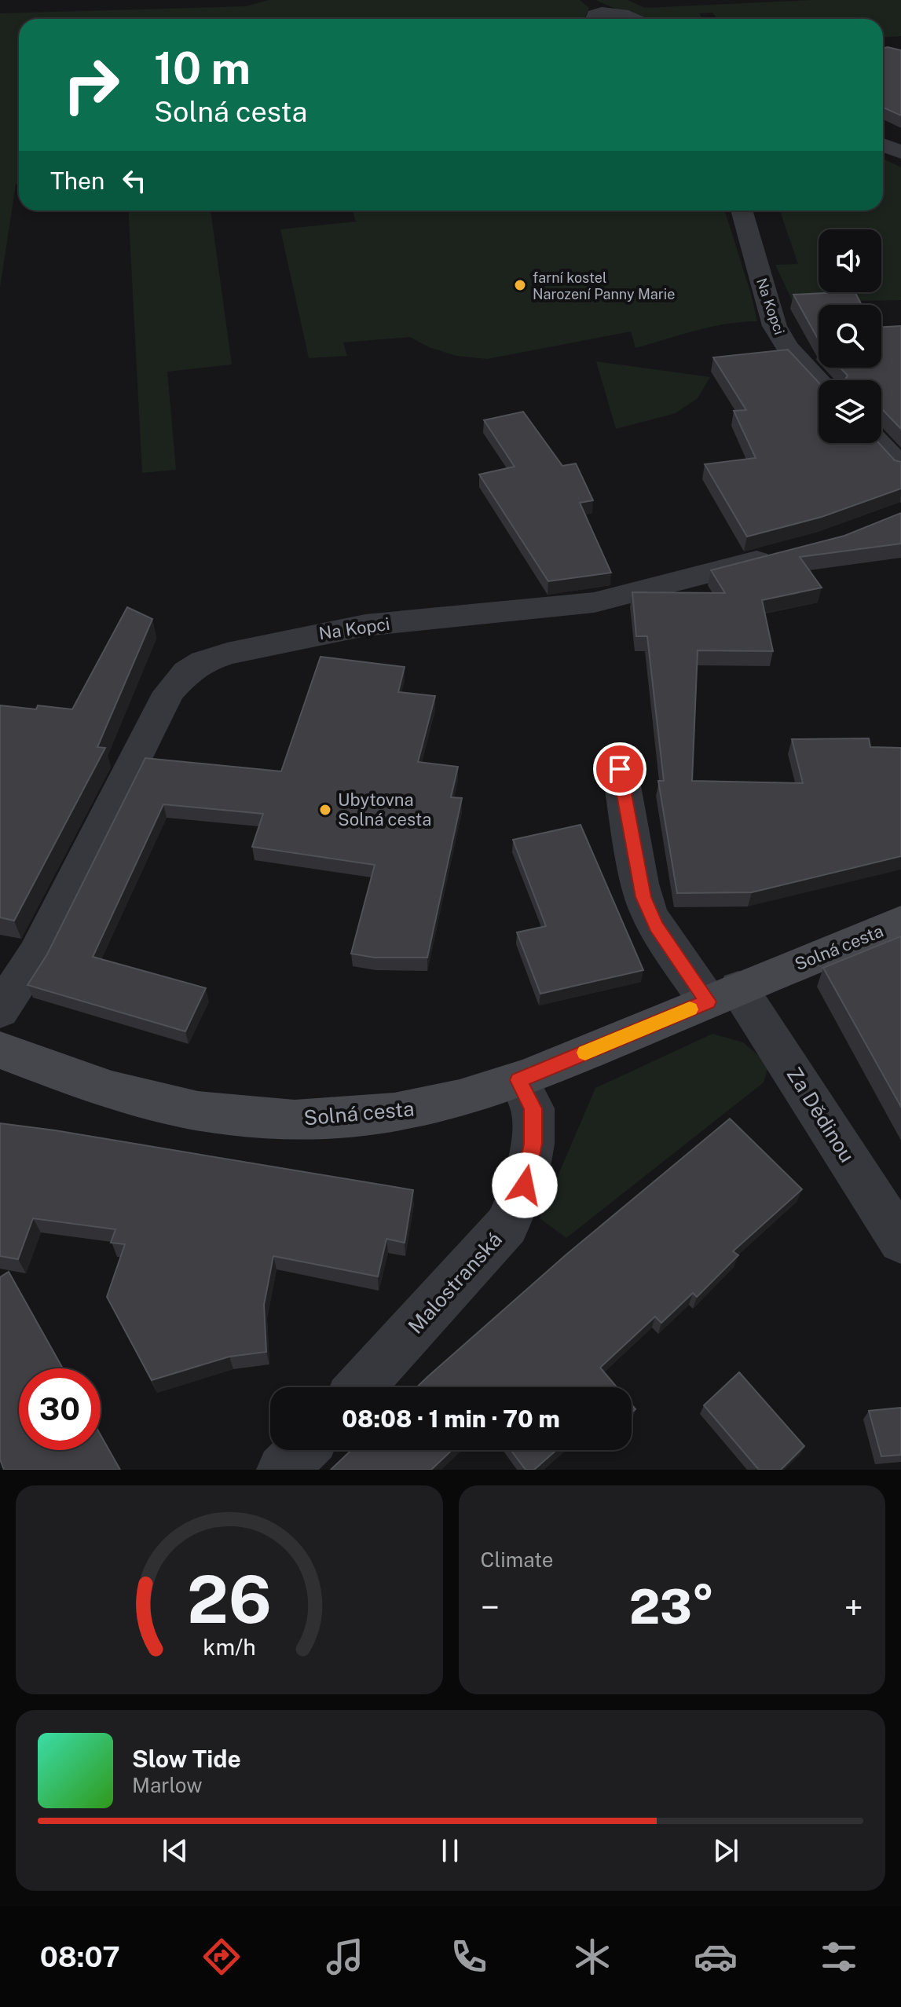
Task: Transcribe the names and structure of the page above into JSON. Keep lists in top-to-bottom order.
{
  "streets": {
    "street": [
      "Na Kopci",
      "Solná cesta",
      "Za Dědinou",
      "Malostranská"
    ]
  },
  "crossings": [
    ["Solná cesta", "Za Dědinou"],
    ["Solná cesta", "Malostranská"]
  ],
  "places": ["farní kostel Narození Panny Marie", "Ubytovna Solná cesta"],
  "page": {
    "turn": ["10 m", "Solná cesta"],
    "then": "Then",
    "limit": "30",
    "trip": "08:08 · 1 min · 70 m",
    "tile": "Climate",
    "heat": ["−", "23°", "+"],
    "song": ["Slow Tide", "Marlow"],
    "tabs": "08:07",
    "gauge": ["26", "km/h"]
  }
}
